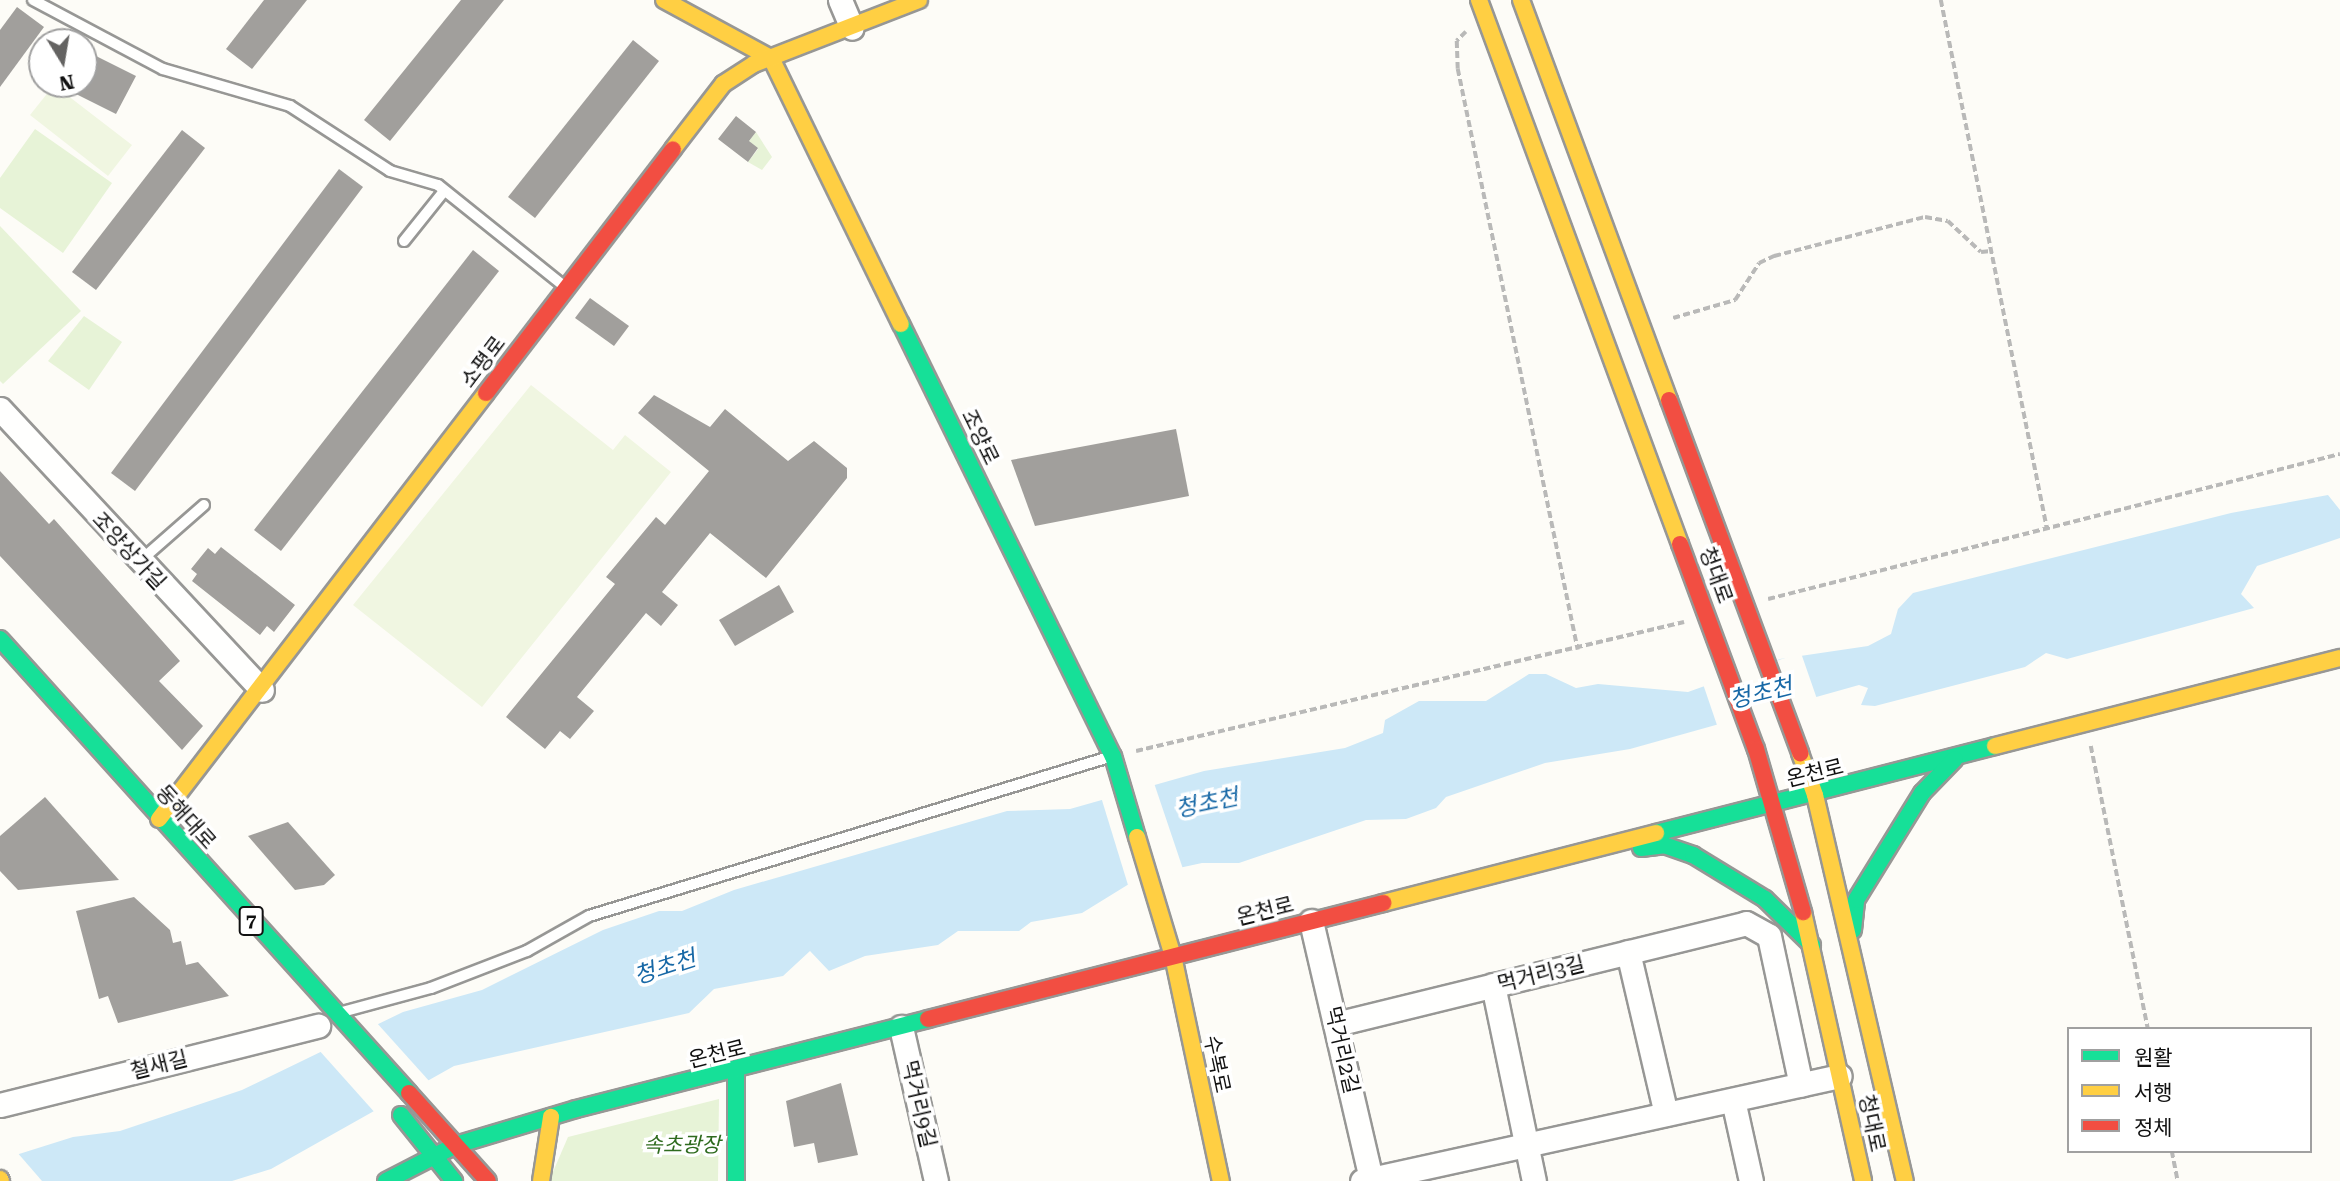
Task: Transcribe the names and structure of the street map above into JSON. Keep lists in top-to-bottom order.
{
  "streets": {
    "street": [
      "소평로",
      "조양로",
      "조양상가길",
      "청대로",
      "온천로",
      "동해대로",
      "7",
      "먹거리3길",
      "먹거리2길",
      "수복로",
      "철새길",
      "먹거리9길"
    ]
  },
  "crossings": [
    ["소평로", "조양로"],
    ["소평로", "조양상가길"],
    ["소평로", "동해대로"],
    ["조양로", "온천로"],
    ["조양로", "수복로"],
    ["청대로", "온천로"],
    ["청대로", "먹거리2길"],
    ["온천로", "7"],
    ["온천로", "먹거리2길"],
    ["온천로", "수복로"],
    ["온천로", "먹거리9길"],
    ["동해대로", "7"],
    ["동해대로", "철새길"],
    ["7", "철새길"],
    ["먹거리3길", "먹거리2길"]
  ],
  "water": ["청초천"],
  "parks": ["속초광장"],
  "legend": ["원활", "서행", "정체"],
  "north": "bottom"
}
